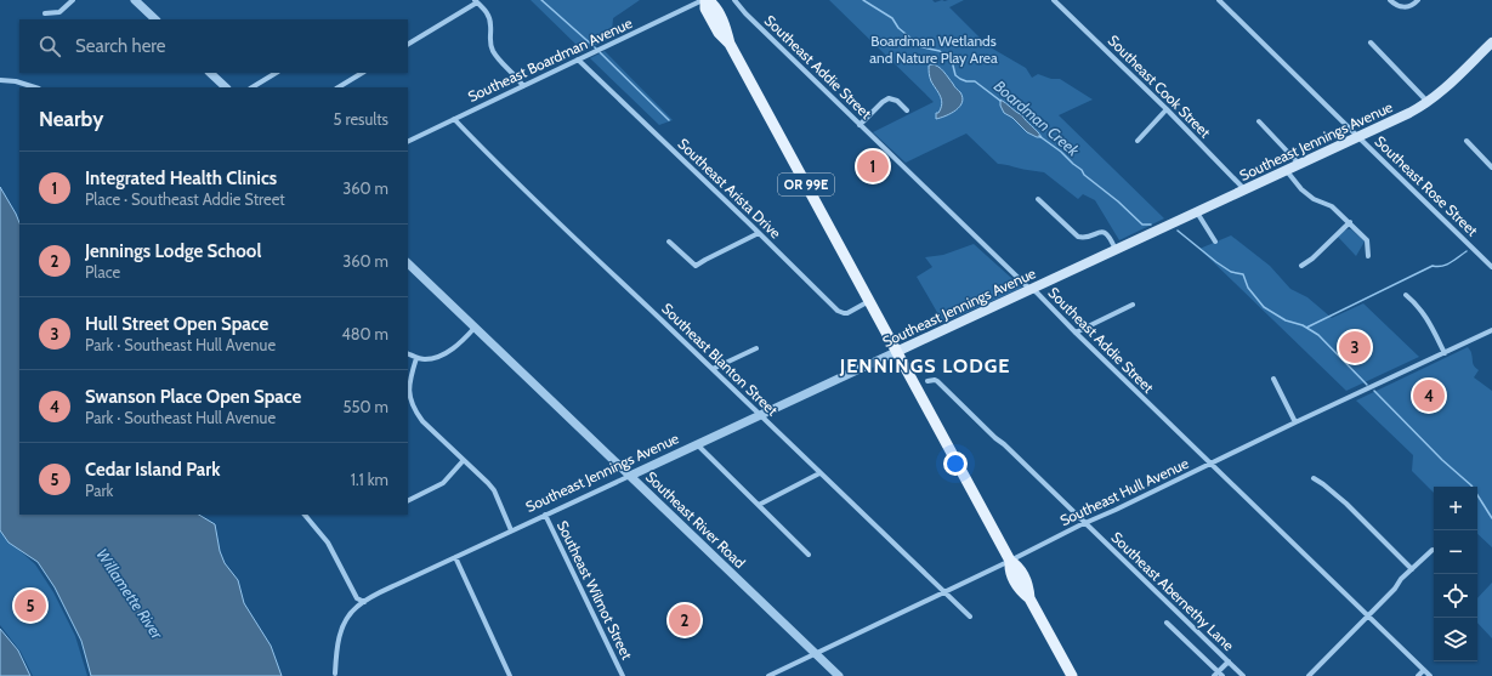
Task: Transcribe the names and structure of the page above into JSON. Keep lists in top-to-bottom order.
{
  "streets": {
    "main road": ["Southeast Jennings Avenue", "OR 99E"],
    "street": [
      "Southeast Boardman Avenue",
      "Southeast Addie Street",
      "Southeast Cook Street",
      "Southeast Rose Street",
      "Southeast Arista Drive",
      "Southeast Blanton Street",
      "Southeast Hull Avenue",
      "Southeast River Road",
      "Southeast Wilmot Street",
      "Southeast Abernethy Lane"
    ]
  },
  "crossings": [
    ["Southeast Boardman Avenue", "OR 99E"],
    ["Southeast Boardman Avenue", "Southeast Arista Drive"],
    ["Southeast Boardman Avenue", "Southeast Blanton Street"],
    ["Southeast Addie Street", "Southeast Jennings Avenue"],
    ["Southeast Addie Street", "Southeast Hull Avenue"],
    ["Southeast Cook Street", "Southeast Jennings Avenue"],
    ["Southeast Jennings Avenue", "OR 99E"],
    ["Southeast Jennings Avenue", "Southeast Rose Street"],
    ["Southeast Jennings Avenue", "Southeast Blanton Street"],
    ["Southeast Jennings Avenue", "Southeast River Road"],
    ["Southeast Jennings Avenue", "Southeast Wilmot Street"],
    ["OR 99E", "Southeast Arista Drive"],
    ["OR 99E", "Southeast Hull Avenue"],
    ["Southeast Blanton Street", "Southeast Hull Avenue"],
    ["Southeast Hull Avenue", "Southeast River Road"],
    ["Southeast Hull Avenue", "Southeast Abernethy Lane"]
  ],
  "districts": ["JENNINGS LODGE"],
  "water": ["Boardman Creek", "Willamette River"],
  "parks": ["Boardman Wetlands and Nature Play Area"],
  "page": {
    "search": "Search here",
    "heading": ["Nearby", "5 results"],
    "pins": [
      "1",
      "3",
      "4",
      "5",
      "2"
    ],
    "list": [
      {
        "mark": "1",
        "name": "Integrated Health Clinics",
        "note": "Place · Southeast Addie Street",
        "value": "360 m"
      },
      {
        "mark": "2",
        "name": "Jennings Lodge School",
        "note": "Place",
        "value": "360 m"
      },
      {
        "mark": "3",
        "name": "Hull Street Open Space",
        "note": "Park · Southeast Hull Avenue",
        "value": "480 m"
      },
      {
        "mark": "4",
        "name": "Swanson Place Open Space",
        "note": "Park · Southeast Hull Avenue",
        "value": "550 m"
      },
      {
        "mark": "5",
        "name": "Cedar Island Park",
        "note": "Park",
        "value": "1.1 km"
      }
    ],
    "map_buttons": ["+", "−"]
  }
}
